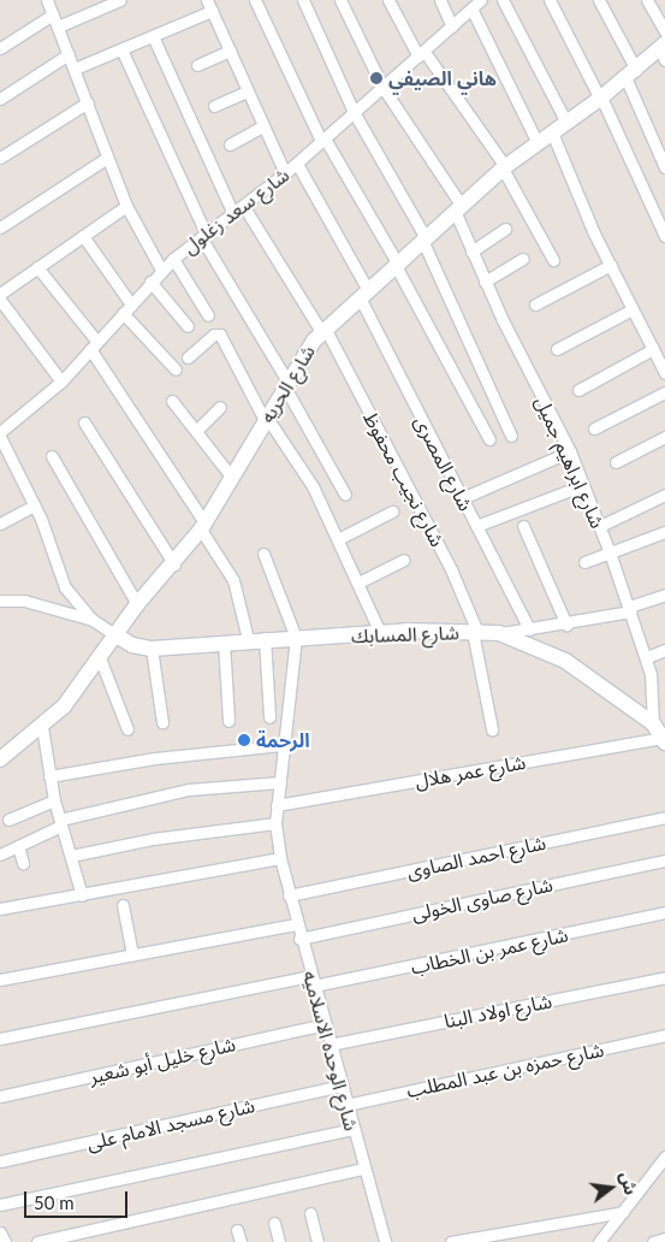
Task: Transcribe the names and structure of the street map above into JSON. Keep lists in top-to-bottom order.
{
  "streets": {
    "street": [
      "شارع سعد زغلول",
      "شارع الحريه",
      "شارع ابراهيم جميل",
      "شارع المصرى",
      "شارع نجيب محفوظ",
      "شارع المسابك",
      "شارع عمر هلال",
      "شارع احمد الصاوى",
      "شارع صاوى الخولى",
      "شارع عمر بن الخطاب",
      "شارع اولاد البنا",
      "شارع الوحده الاسلاميه",
      "شارع خليل أبو شعير",
      "شارع حمزه بن عبد المطلب",
      "شارع مسجد الامام على"
    ]
  },
  "crossings": [
    ["شارع سعد زغلول", "شارع ابراهيم جميل"],
    ["شارع سعد زغلول", "شارع المصرى"],
    ["شارع سعد زغلول", "شارع نجيب محفوظ"],
    ["شارع الحريه", "شارع ابراهيم جميل"],
    ["شارع الحريه", "شارع المصرى"],
    ["شارع الحريه", "شارع نجيب محفوظ"],
    ["شارع الحريه", "شارع المسابك"],
    ["شارع ابراهيم جميل", "شارع المسابك"],
    ["شارع نجيب محفوظ", "شارع المسابك"],
    ["شارع المسابك", "شارع عمر هلال"],
    ["شارع المسابك", "شارع الوحده الاسلاميه"],
    ["شارع عمر هلال", "شارع الوحده الاسلاميه"],
    ["شارع احمد الصاوى", "شارع الوحده الاسلاميه"],
    ["شارع صاوى الخولى", "شارع الوحده الاسلاميه"],
    ["شارع عمر بن الخطاب", "شارع الوحده الاسلاميه"],
    ["شارع اولاد البنا", "شارع الوحده الاسلاميه"],
    ["شارع الوحده الاسلاميه", "شارع خليل أبو شعير"],
    ["شارع الوحده الاسلاميه", "شارع حمزه بن عبد المطلب"],
    ["شارع الوحده الاسلاميه", "شارع مسجد الامام على"]
  ],
  "places": ["هاني الصيفي", "الرحمة"],
  "scale_bar": "50 m",
  "north": "right"
}
